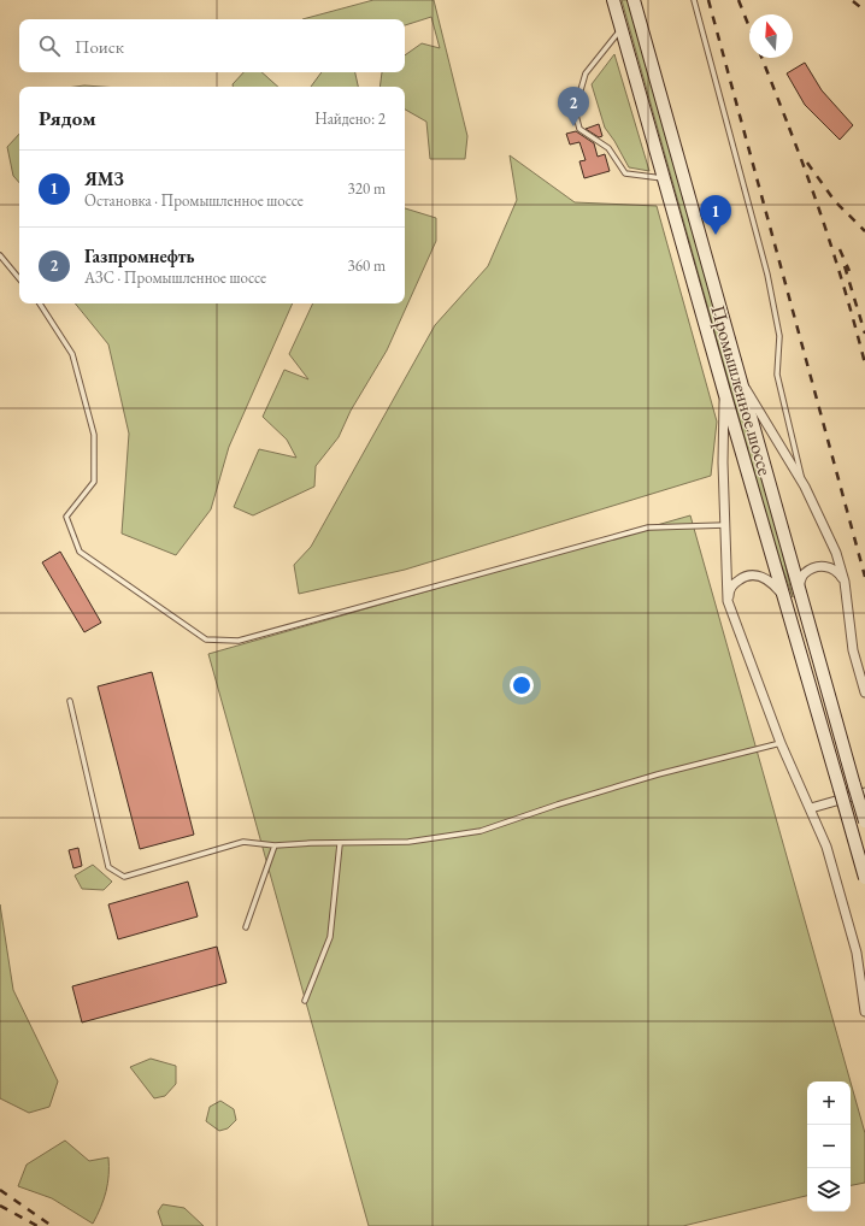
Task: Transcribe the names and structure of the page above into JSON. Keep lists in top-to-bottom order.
{
  "streets": {
    "main road": ["Промышленное шоссе"]
  },
  "north": "top",
  "page": {
    "search": "Поиск",
    "pins": ["2", "1"],
    "heading": ["Рядом", "Найдено: 2"],
    "list": [
      {
        "mark": "1",
        "name": "ЯМЗ",
        "note": "Остановка · Промышленное шоссе",
        "value": "320 m"
      },
      {
        "mark": "2",
        "name": "Газпромнефть",
        "note": "АЗС · Промышленное шоссе",
        "value": "360 m"
      }
    ],
    "map_buttons": ["+", "−"]
  }
}
